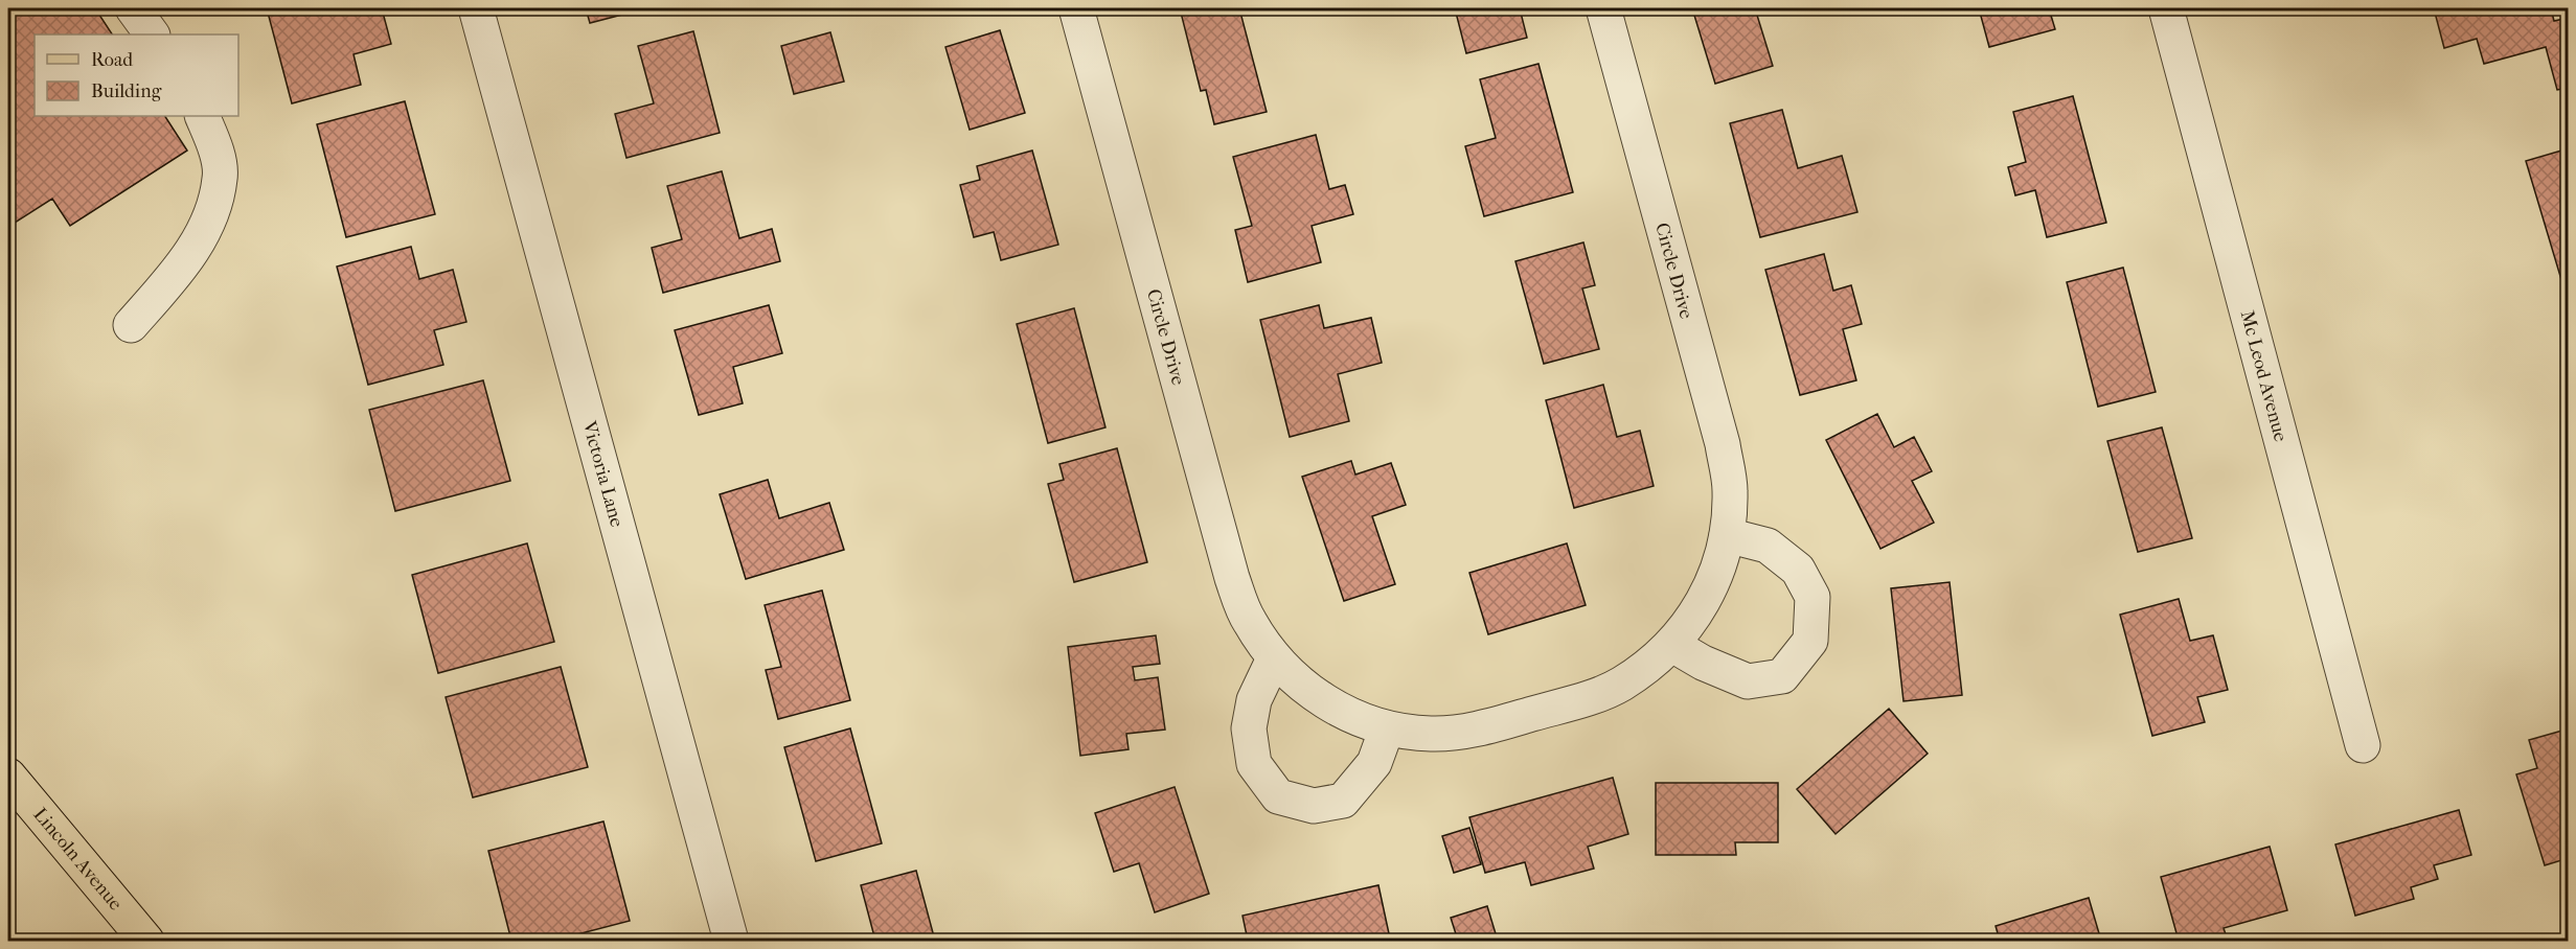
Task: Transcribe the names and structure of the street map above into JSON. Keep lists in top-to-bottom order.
{
  "streets": {
    "main road": ["Lincoln Avenue"],
    "street": ["Circle Drive", "Mc Leod Avenue", "Victoria Lane"]
  },
  "legend": ["Road", "Building"]
}
